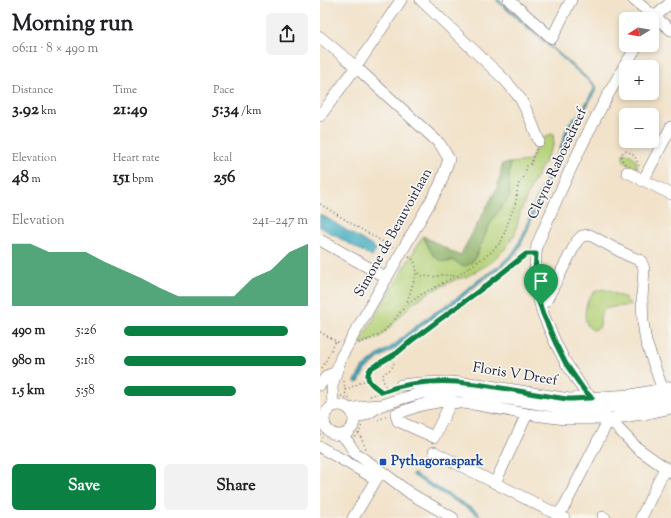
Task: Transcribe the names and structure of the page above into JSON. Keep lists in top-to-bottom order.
{
  "streets": {
    "street": ["Cleyne Raboesdreef", "Simone de Beauvoirlaan", "Floris V Dreef"]
  },
  "crossings": [
    ["Cleyne Raboesdreef", "Floris V Dreef"],
    ["Simone de Beauvoirlaan", "Floris V Dreef"]
  ],
  "places": {
    "transit": ["Pythagoraspark"]
  },
  "north": "left",
  "page": {
    "heading": ["Morning run", "06:11 · 8 × 490 m"],
    "map_buttons": ["+", "−"],
    "stats": [
      ["Distance", "3.92 km"],
      ["Time", "21:49"],
      ["Pace", "5:34 /km"],
      ["Elevation", "48 m"],
      ["Heart rate", "151 bpm"],
      ["kcal", "256"]
    ],
    "chart": ["Elevation", "241–247 m"],
    "list": [
      {
        "name": "490 m",
        "note": "5:26"
      },
      {
        "name": "980 m",
        "note": "5:18"
      },
      {
        "name": "1.5 km",
        "note": "5:58"
      }
    ],
    "buttons": ["Save", "Share"]
  }
}
